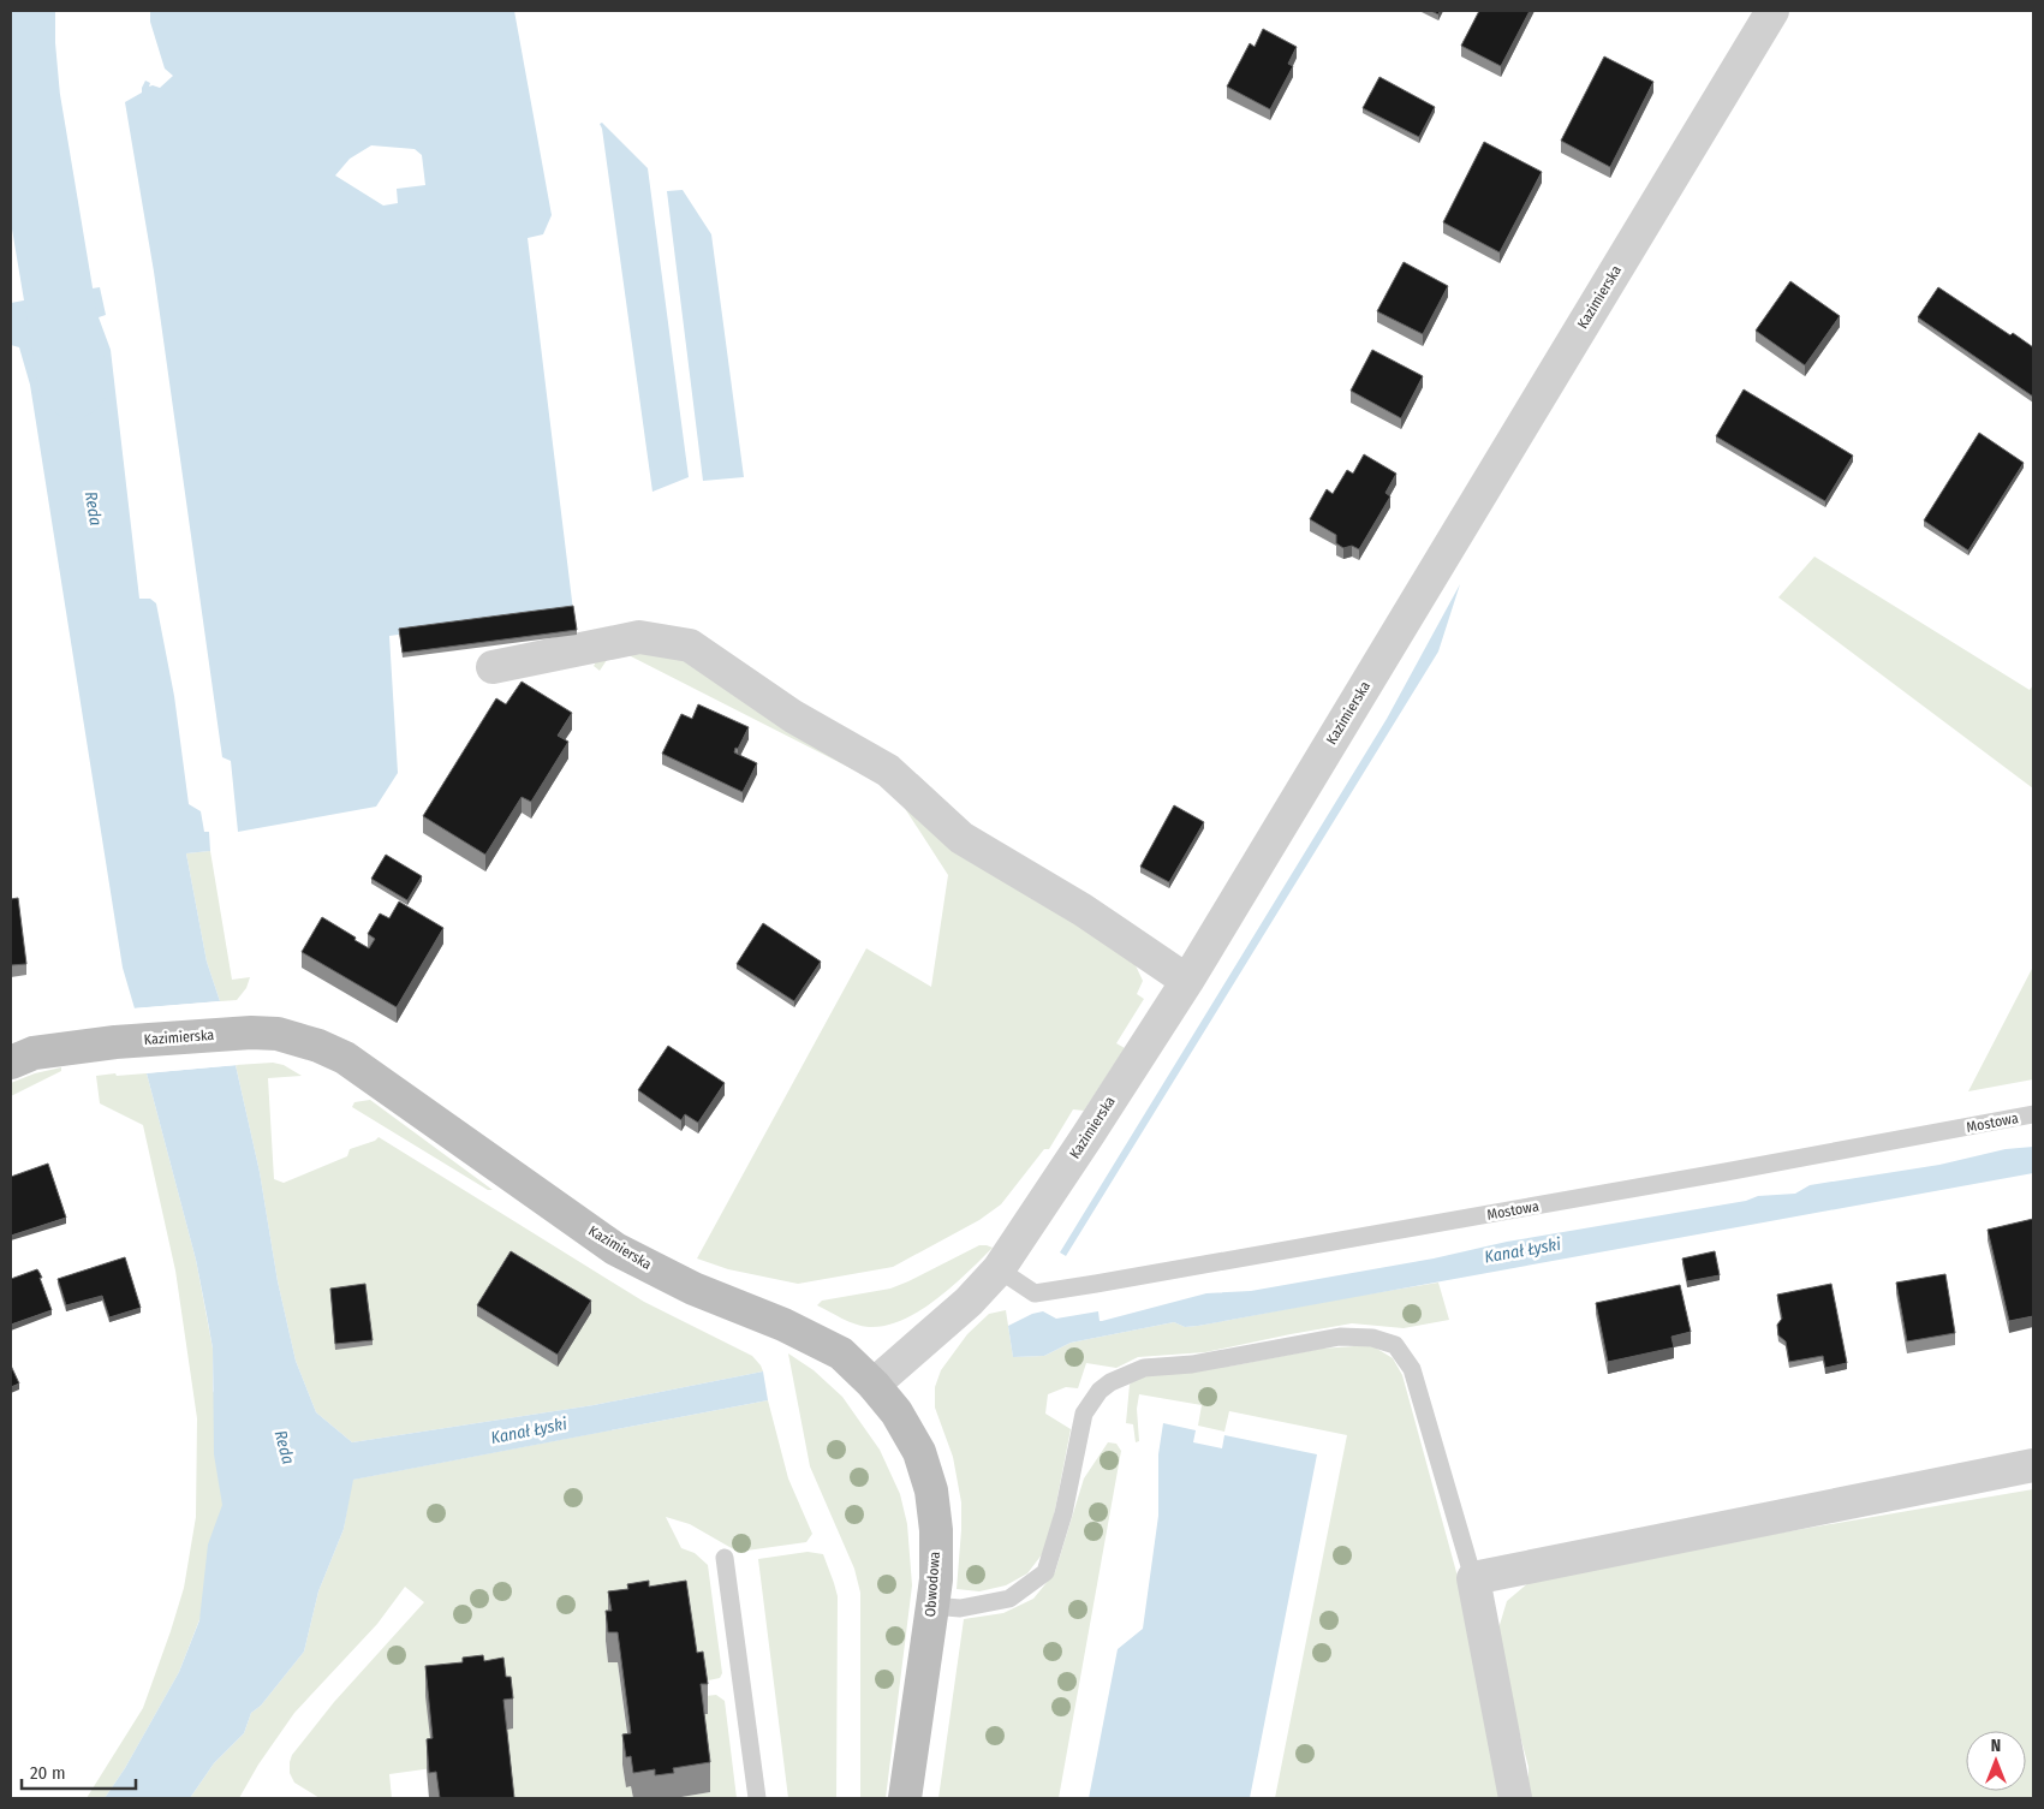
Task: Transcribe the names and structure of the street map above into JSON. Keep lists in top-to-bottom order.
{
  "streets": {
    "main road": ["Kazimierska", "Obwodowa"],
    "lane": ["Mostowa"]
  },
  "crossings": [
    ["Kazimierska", "Mostowa"],
    ["Kazimierska", "Obwodowa"]
  ],
  "water": ["Reda", "Kanał Łyski"],
  "scale_bar": "20 m",
  "north": "top"
}
